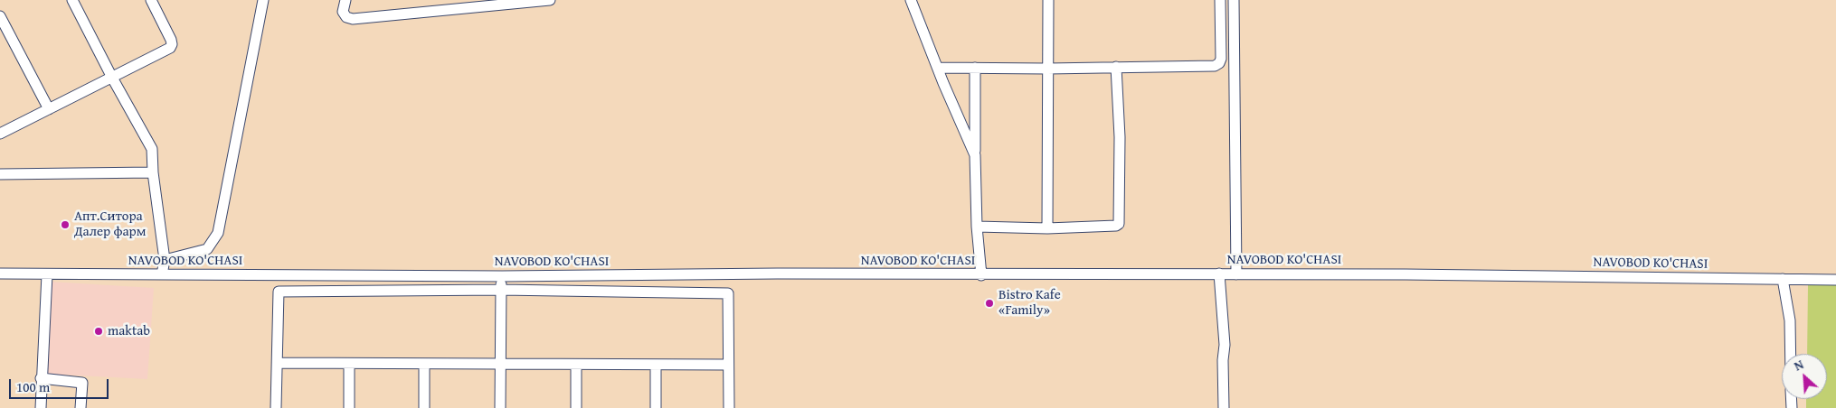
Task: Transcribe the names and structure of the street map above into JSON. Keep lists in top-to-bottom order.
{
  "streets": {
    "street": ["NAVOBOD KO'CHASI"]
  },
  "places": ["Апт.Ситора Далер фарм", "Bistro Kafe «Family»", "maktab"],
  "scale_bar": "100 m",
  "north": "top left"
}
